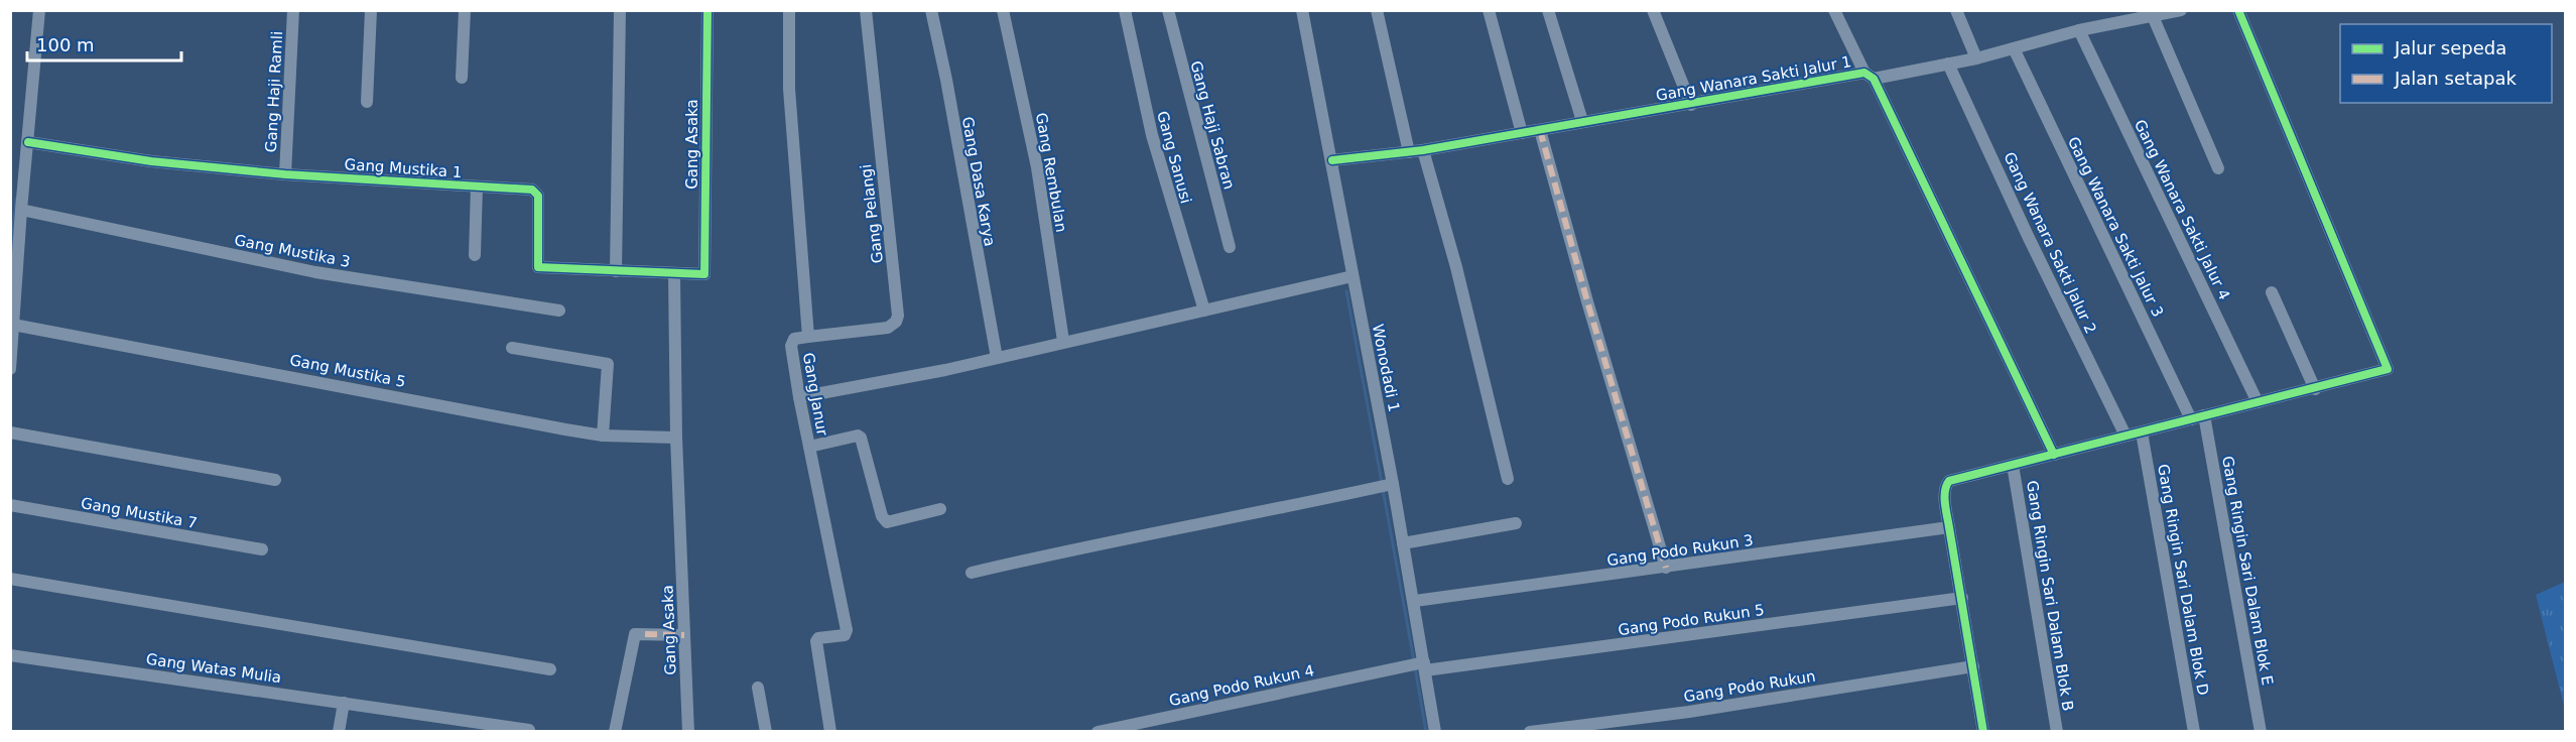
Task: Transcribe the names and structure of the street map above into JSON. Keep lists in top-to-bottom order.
{
  "streets": {
    "street": [
      "Gang Wanara Sakti Jalur 1",
      "Gang Haji Ramli",
      "Gang Haji Sabran",
      "Gang Asaka",
      "Gang Sanusi",
      "Gang Mustika 1",
      "Gang Rembulan",
      "Gang Dasa Karya",
      "Gang Wanara Sakti Jalur 4",
      "Gang Pelangi",
      "Gang Wanara Sakti Jalur 3",
      "Gang Wanara Sakti Jalur 2",
      "Gang Mustika 3",
      "Wonodadi 1",
      "Gang Mustika 5",
      "Gang Janur",
      "Gang Mustika 7",
      "Gang Podo Rukun 3",
      "Gang Ringin Sari Dalam Blok E",
      "Gang Ringin Sari Dalam Blok D",
      "Gang Ringin Sari Dalam Blok B",
      "Gang Podo Rukun 5",
      "Gang Watas Mulia",
      "Gang Podo Rukun 4",
      "Gang Podo Rukun"
    ]
  },
  "crossings": [
    ["Gang Wanara Sakti Jalur 1", "Gang Wanara Sakti Jalur 4"],
    ["Gang Wanara Sakti Jalur 1", "Gang Wanara Sakti Jalur 3"],
    ["Gang Wanara Sakti Jalur 1", "Gang Wanara Sakti Jalur 2"],
    ["Gang Wanara Sakti Jalur 1", "Wonodadi 1"],
    ["Gang Haji Ramli", "Gang Mustika 1"],
    ["Gang Asaka", "Gang Mustika 1"],
    ["Gang Asaka", "Gang Mustika 5"],
    ["Gang Pelangi", "Gang Janur"],
    ["Wonodadi 1", "Gang Podo Rukun 3"],
    ["Wonodadi 1", "Gang Podo Rukun 5"],
    ["Wonodadi 1", "Gang Podo Rukun 4"],
    ["Gang Podo Rukun 5", "Gang Podo Rukun 4"]
  ],
  "legend": ["Jalur sepeda", "Jalan setapak"],
  "scale_bar": "100 m"
}
